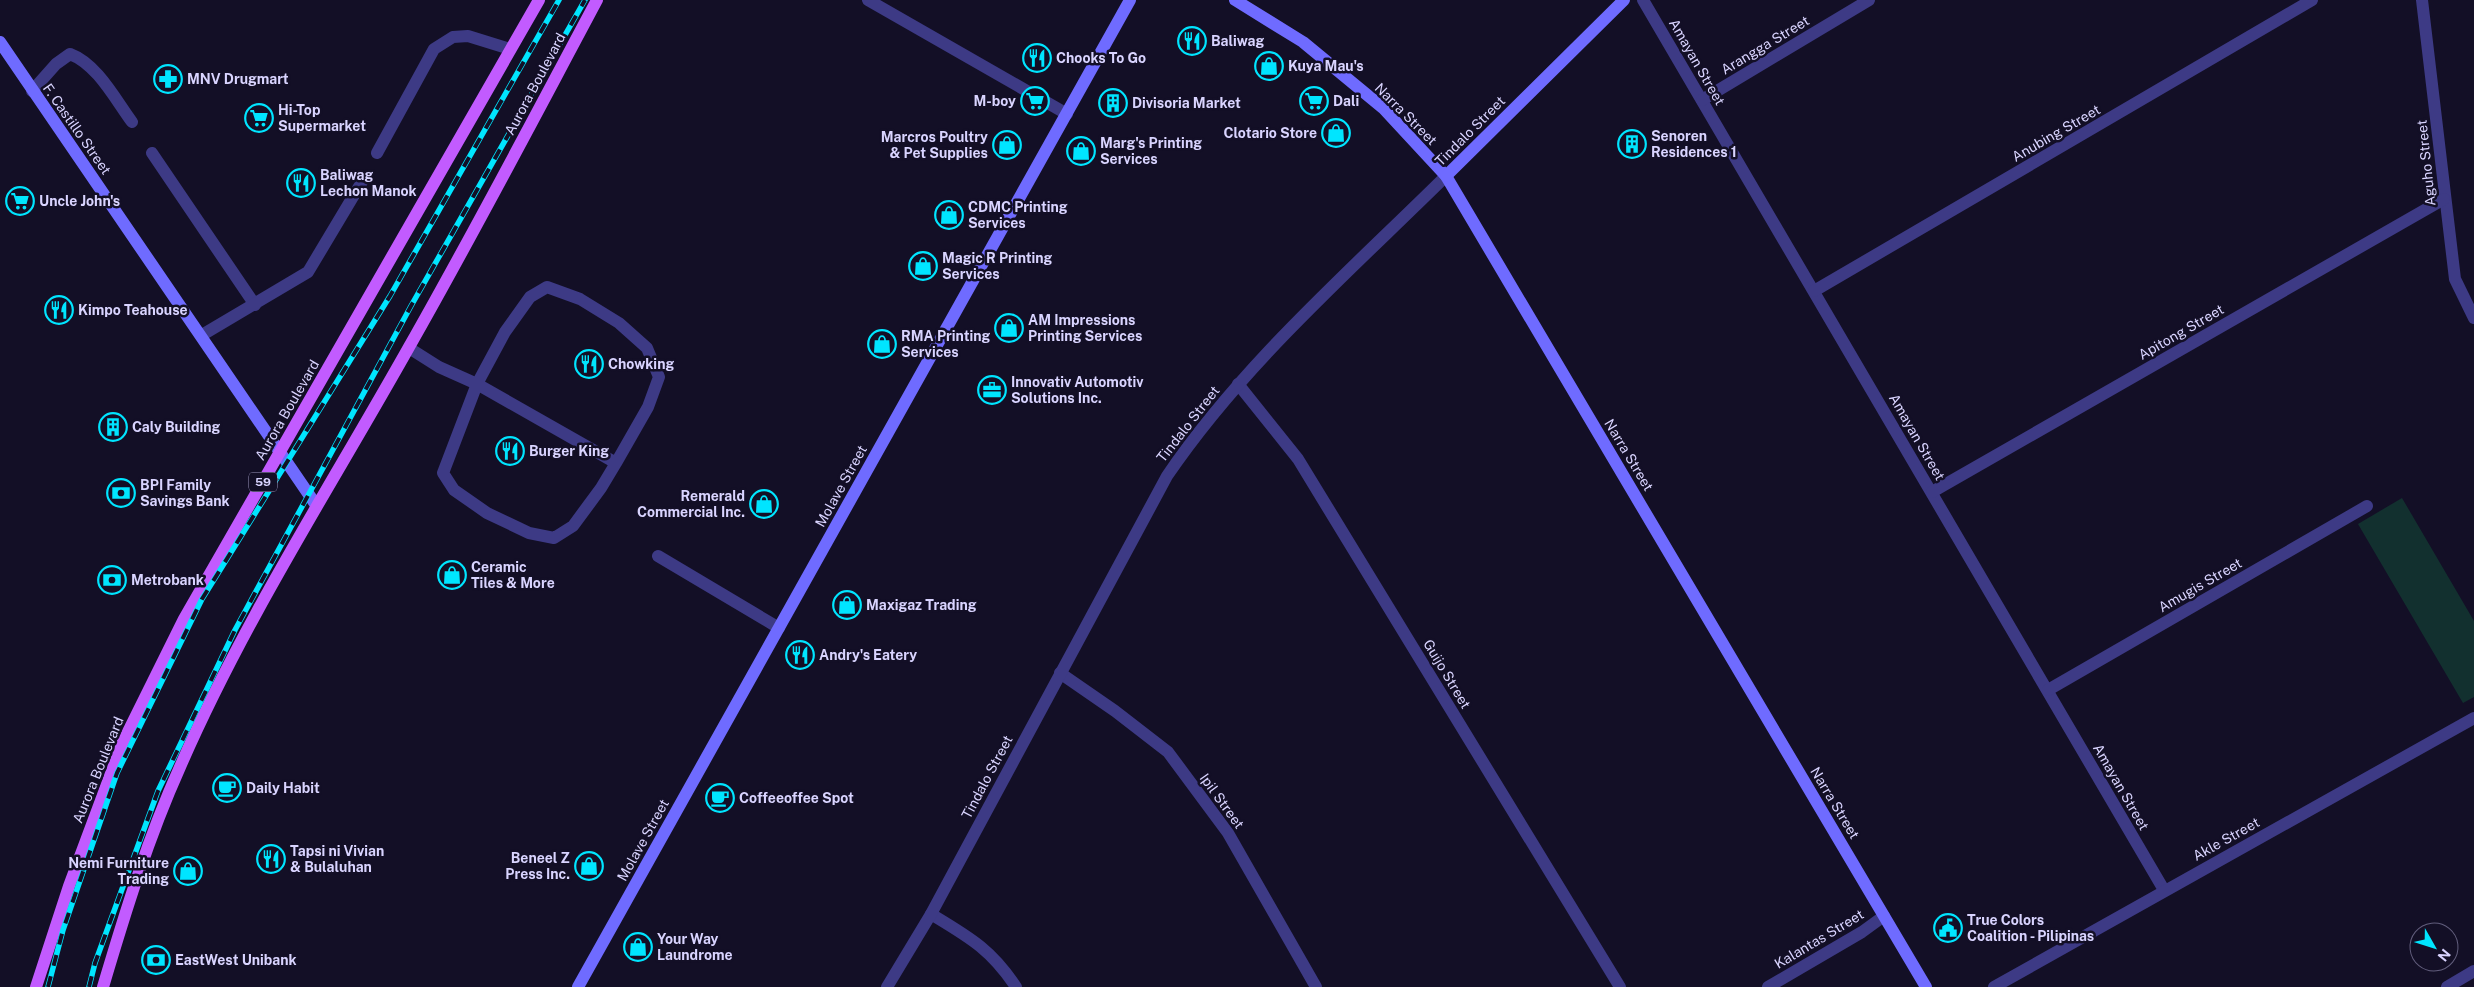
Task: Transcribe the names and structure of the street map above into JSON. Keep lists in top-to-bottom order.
{
  "streets": {
    "main road": ["Aurora Boulevard", "59"],
    "street": [
      "Arangga Street",
      "Amayan Street",
      "Narra Street",
      "F. Castillo Street",
      "Tindalo Street",
      "Anubing Street",
      "Aguho Street",
      "Apitong Street",
      "Molave Street",
      "Amugis Street",
      "Guijo Street",
      "Ipil Street",
      "Akle Street",
      "Kalantas Street"
    ]
  },
  "crossings": [
    ["Arangga Street", "Amayan Street"],
    ["Amayan Street", "Anubing Street"],
    ["Amayan Street", "Apitong Street"],
    ["Amayan Street", "Amugis Street"],
    ["Amayan Street", "Akle Street"],
    ["Aurora Boulevard", "F. Castillo Street"],
    ["Narra Street", "Tindalo Street"],
    ["Narra Street", "Kalantas Street"],
    ["Tindalo Street", "Guijo Street"],
    ["Tindalo Street", "Ipil Street"],
    ["Aguho Street", "Apitong Street"]
  ],
  "places": {
    "restaurant": [
      "Baliwag",
      "Chooks To Go",
      "Baliwag Lechon Manok",
      "Kimpo Teahouse",
      "Chowking",
      "Burger King",
      "Andry's Eatery",
      "Tapsi ni Vivian & Bulaluhan"
    ],
    "shop": [
      "Kuya Mau's",
      "Clotario Store",
      "Marcros Poultry & Pet Supplies",
      "Marg's Printing Services",
      "CDMC Printing Services",
      "Magic R Printing Services",
      "AM Impressions Printing Services",
      "RMA Printing Services",
      "Remerald Commercial Inc.",
      "Ceramic Tiles & More",
      "Maxigaz Trading",
      "Beneel Z Press Inc.",
      "Nemi Furniture Trading",
      "Your Way Laundrome"
    ],
    "pharmacy": ["MNV Drugmart"],
    "supermarket": [
      "M-boy",
      "Dali",
      "Hi-Top Supermarket",
      "Uncle John's"
    ],
    "building": ["Divisoria Market", "Senoren Residences 1", "Caly Building"],
    "office": ["Innovativ Automotiv Solutions Inc."],
    "bank": ["BPI Family Savings Bank", "Metrobank", "EastWest Unibank"],
    "cafe": ["Daily Habit", "Coffeeoffee Spot"],
    "public building": ["True Colors Coalition - Pilipinas"]
  },
  "north": "bottom right"
}
